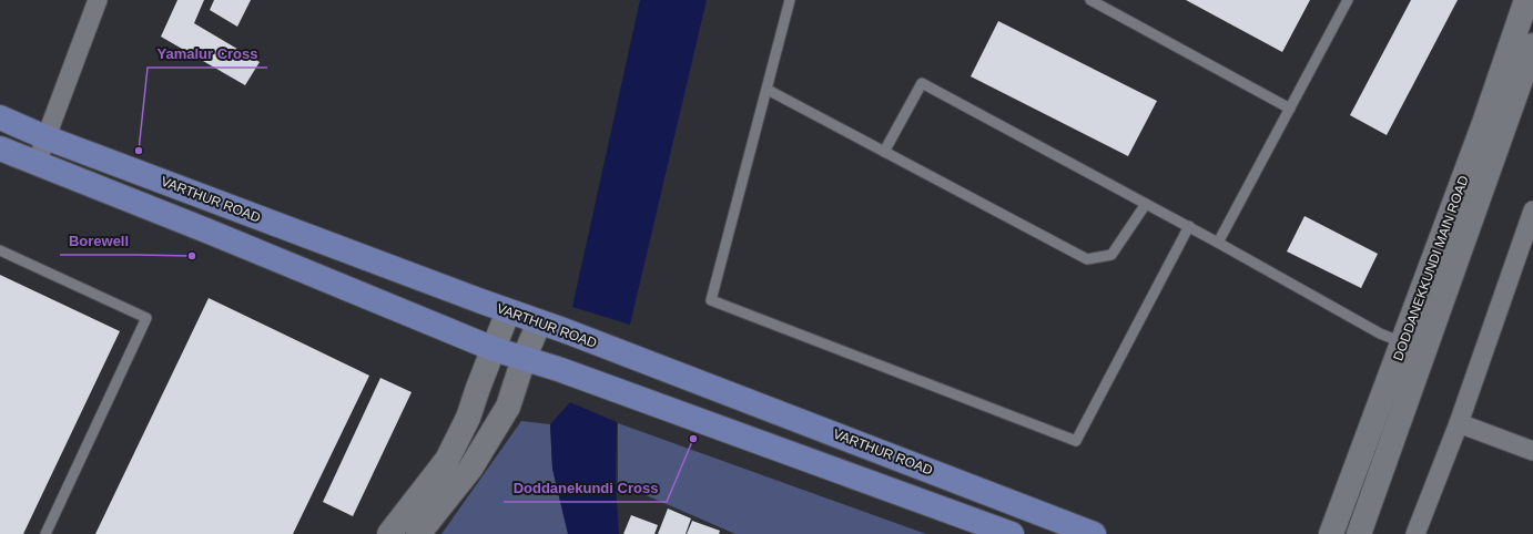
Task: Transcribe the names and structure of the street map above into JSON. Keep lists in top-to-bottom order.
{
  "streets": {
    "main road": ["VARTHUR ROAD"],
    "street": ["DODDANEKKUNDI MAIN ROAD"]
  },
  "places": ["Yamalur Cross", "Borewell", "Doddanekundi Cross"]
}
